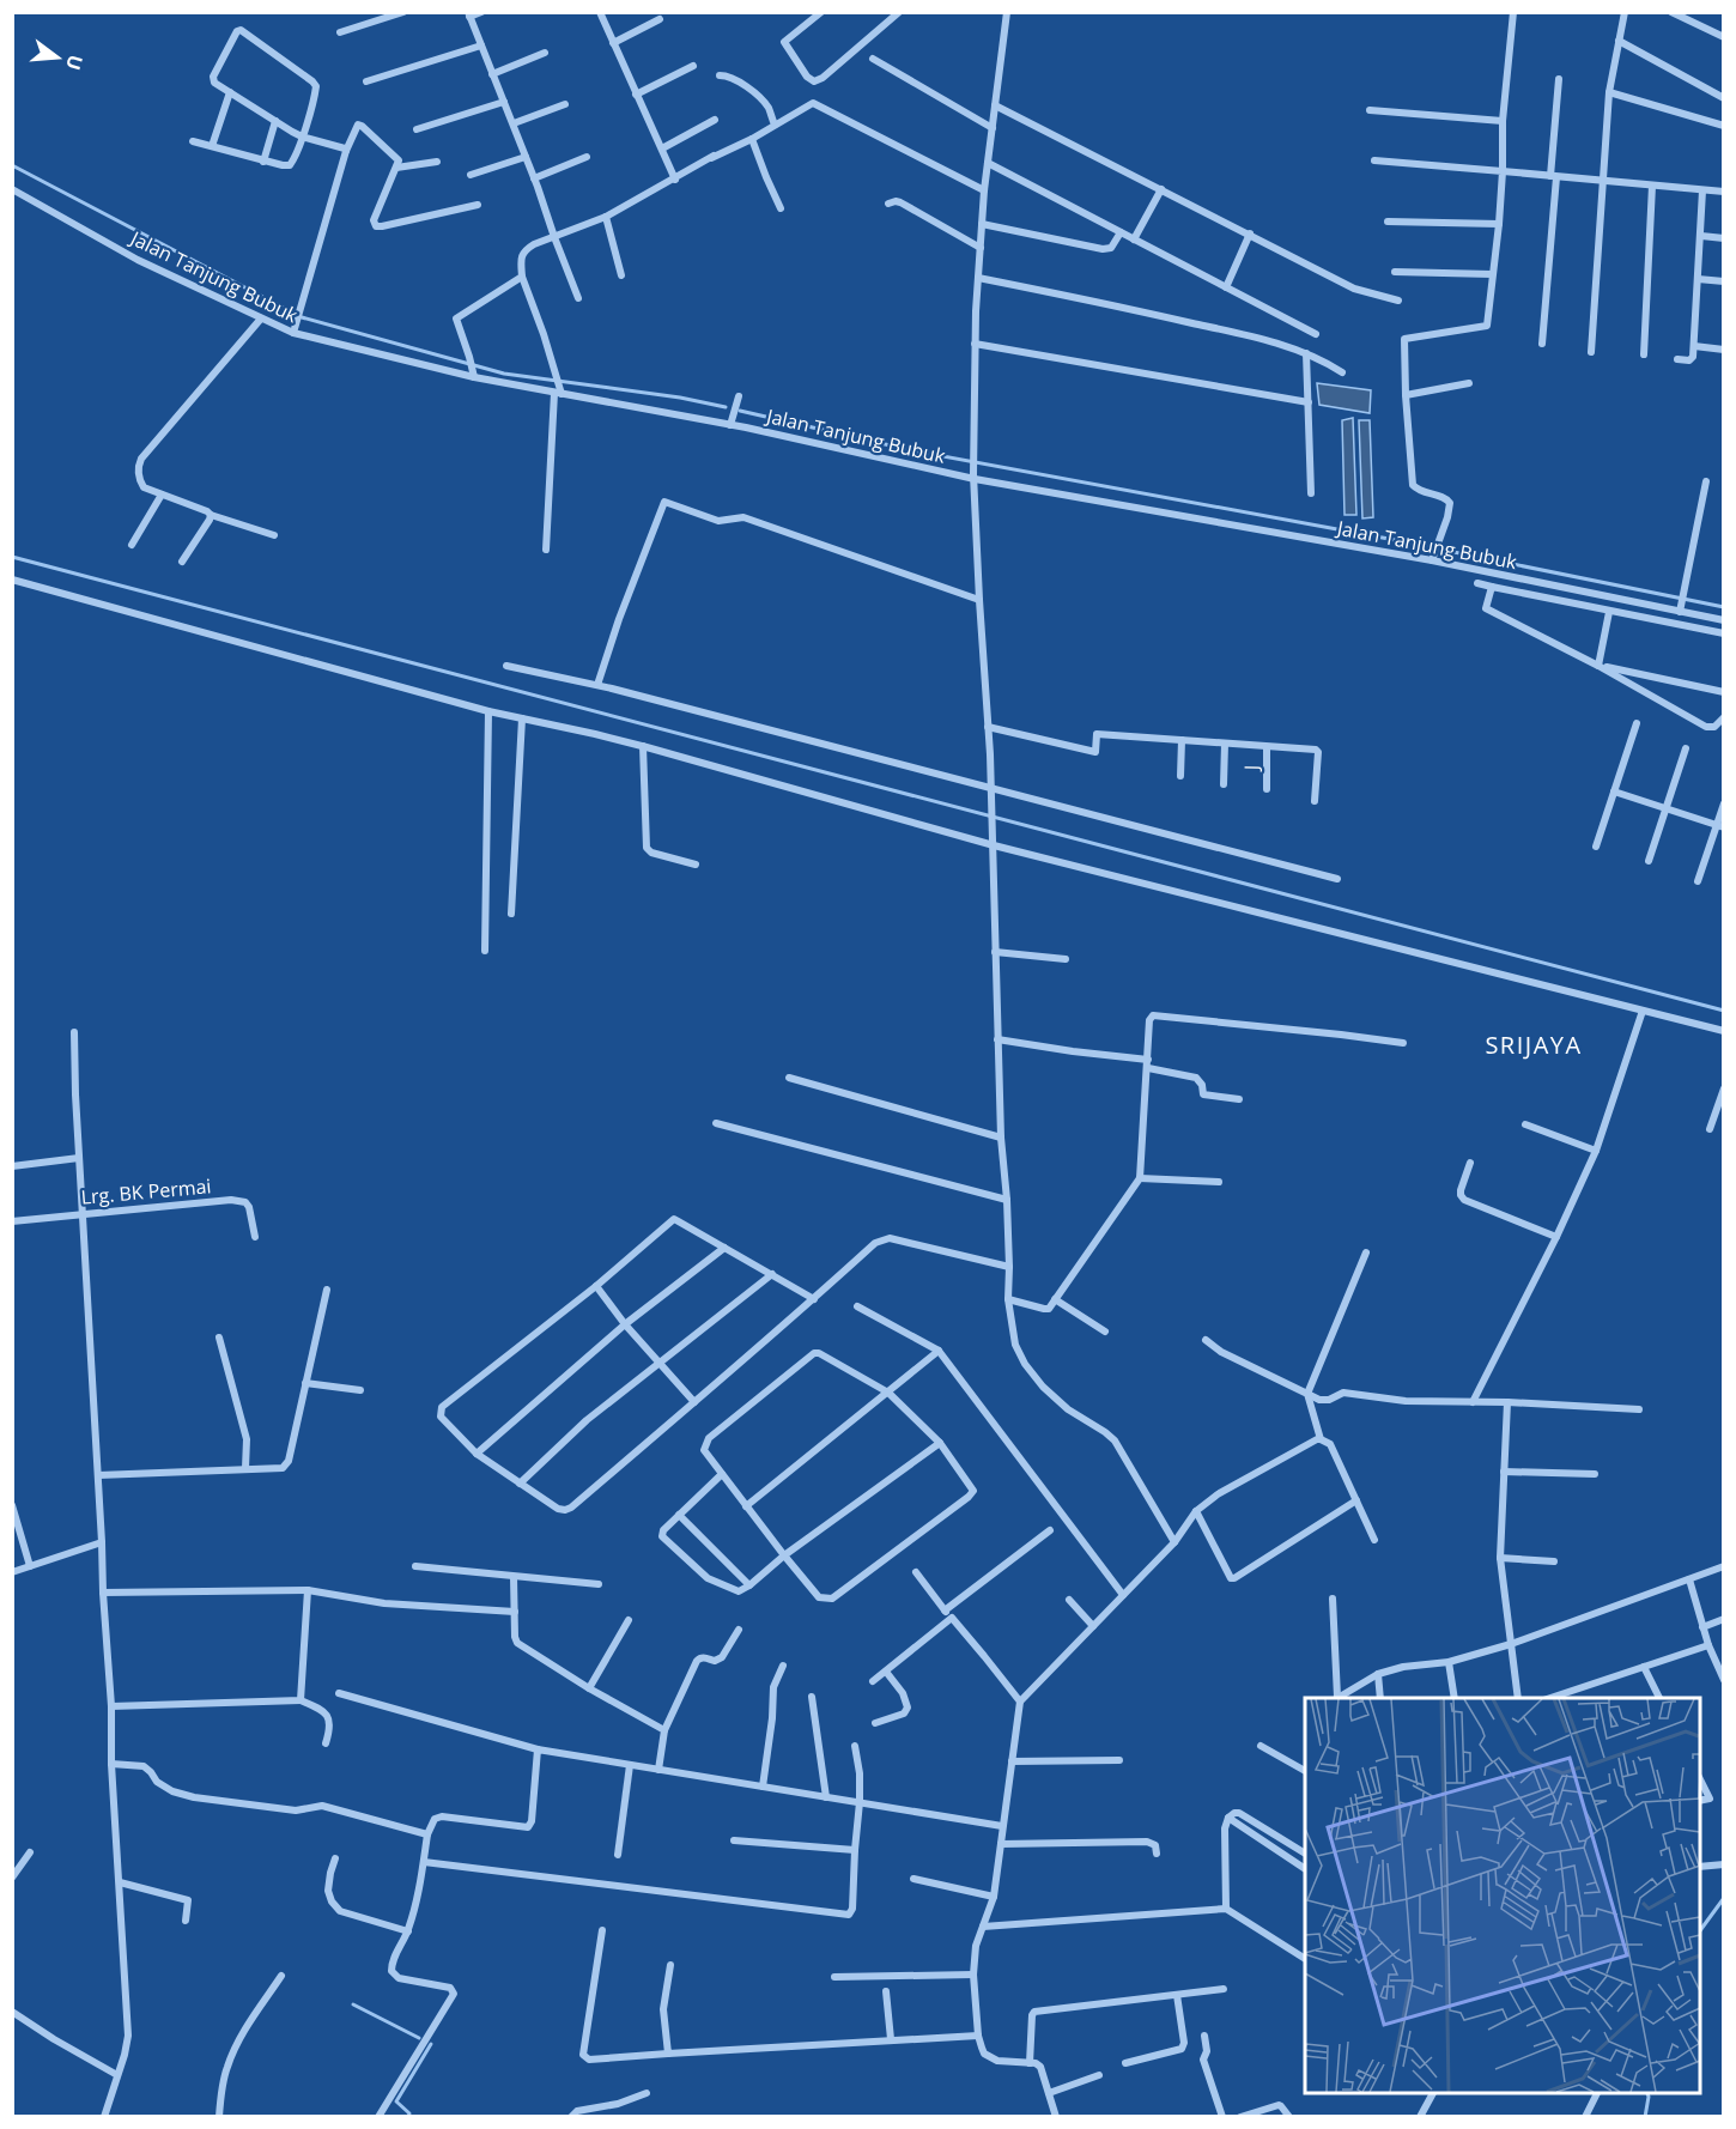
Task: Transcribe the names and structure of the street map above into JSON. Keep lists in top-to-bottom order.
{
  "streets": {
    "street": ["Jalan Tanjung Bubuk", "J", "Lrg. BK Permai"]
  },
  "districts": ["SRIJAYA"],
  "north": "right"
}
